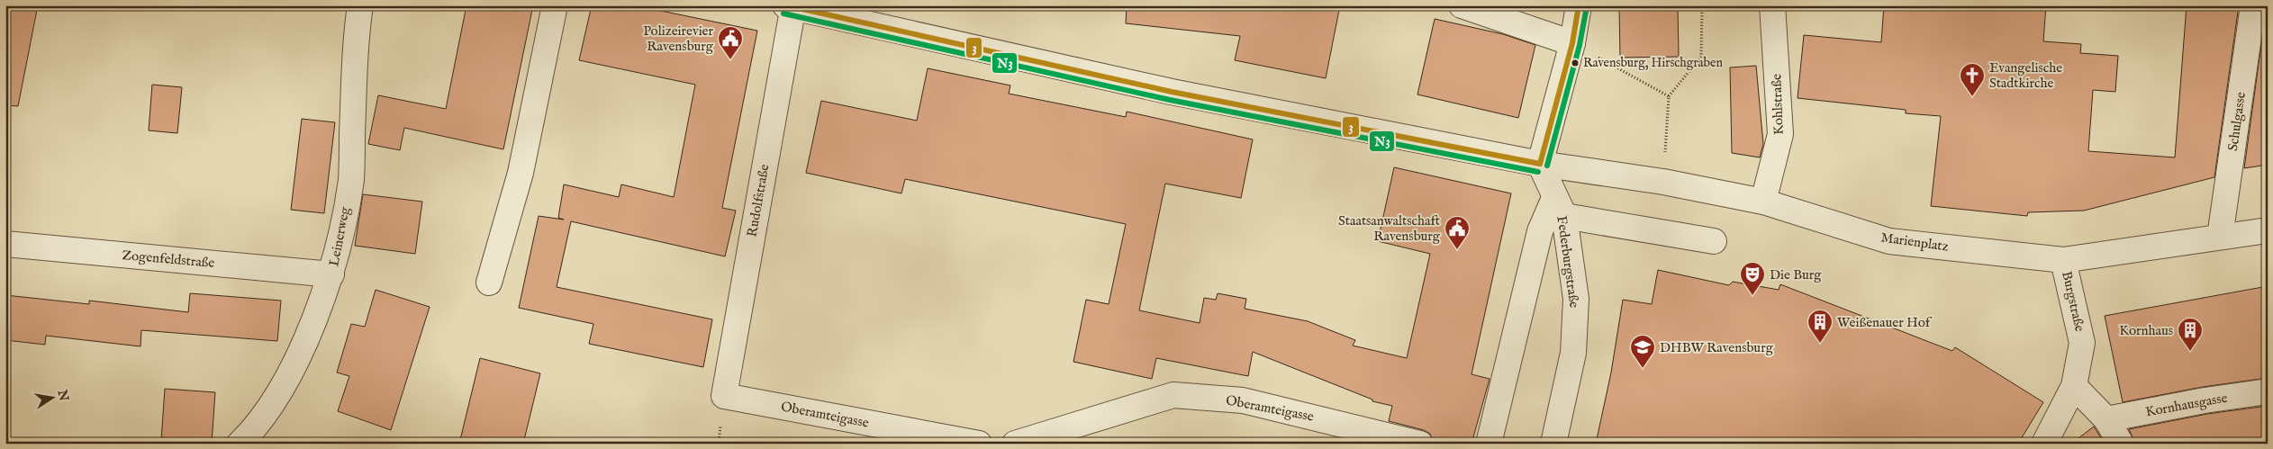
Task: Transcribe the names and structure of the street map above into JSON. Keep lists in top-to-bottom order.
{
  "streets": {
    "street": [
      "Kohlstraße",
      "Schulgasse",
      "Rudolfstraße",
      "Leinerweg",
      "Marienplatz",
      "Zogenfeldstraße",
      "Federburgstraße",
      "Burgstraße",
      "Kornhausgasse",
      "Oberamteigasse"
    ]
  },
  "crossings": [
    ["Kohlstraße", "Marienplatz"],
    ["Schulgasse", "Marienplatz"],
    ["Rudolfstraße", "Marienplatz"],
    ["Rudolfstraße", "Oberamteigasse"],
    ["Leinerweg", "Zogenfeldstraße"],
    ["Marienplatz", "Federburgstraße"],
    ["Marienplatz", "Burgstraße"]
  ],
  "places": {
    "public building": ["Polizeirevier Ravensburg", "Staatsanwaltschaft Ravensburg"],
    "other": ["Ravensburg, Hirschgraben"],
    "church": ["Evangelische Stadtkirche"],
    "theatre": ["Die Burg"],
    "building": ["Weißenauer Hof", "Kornhaus"],
    "school or university": ["DHBW Ravensburg"]
  },
  "lines": ["transit line 3", "transit line N3"],
  "north": "right"
}
